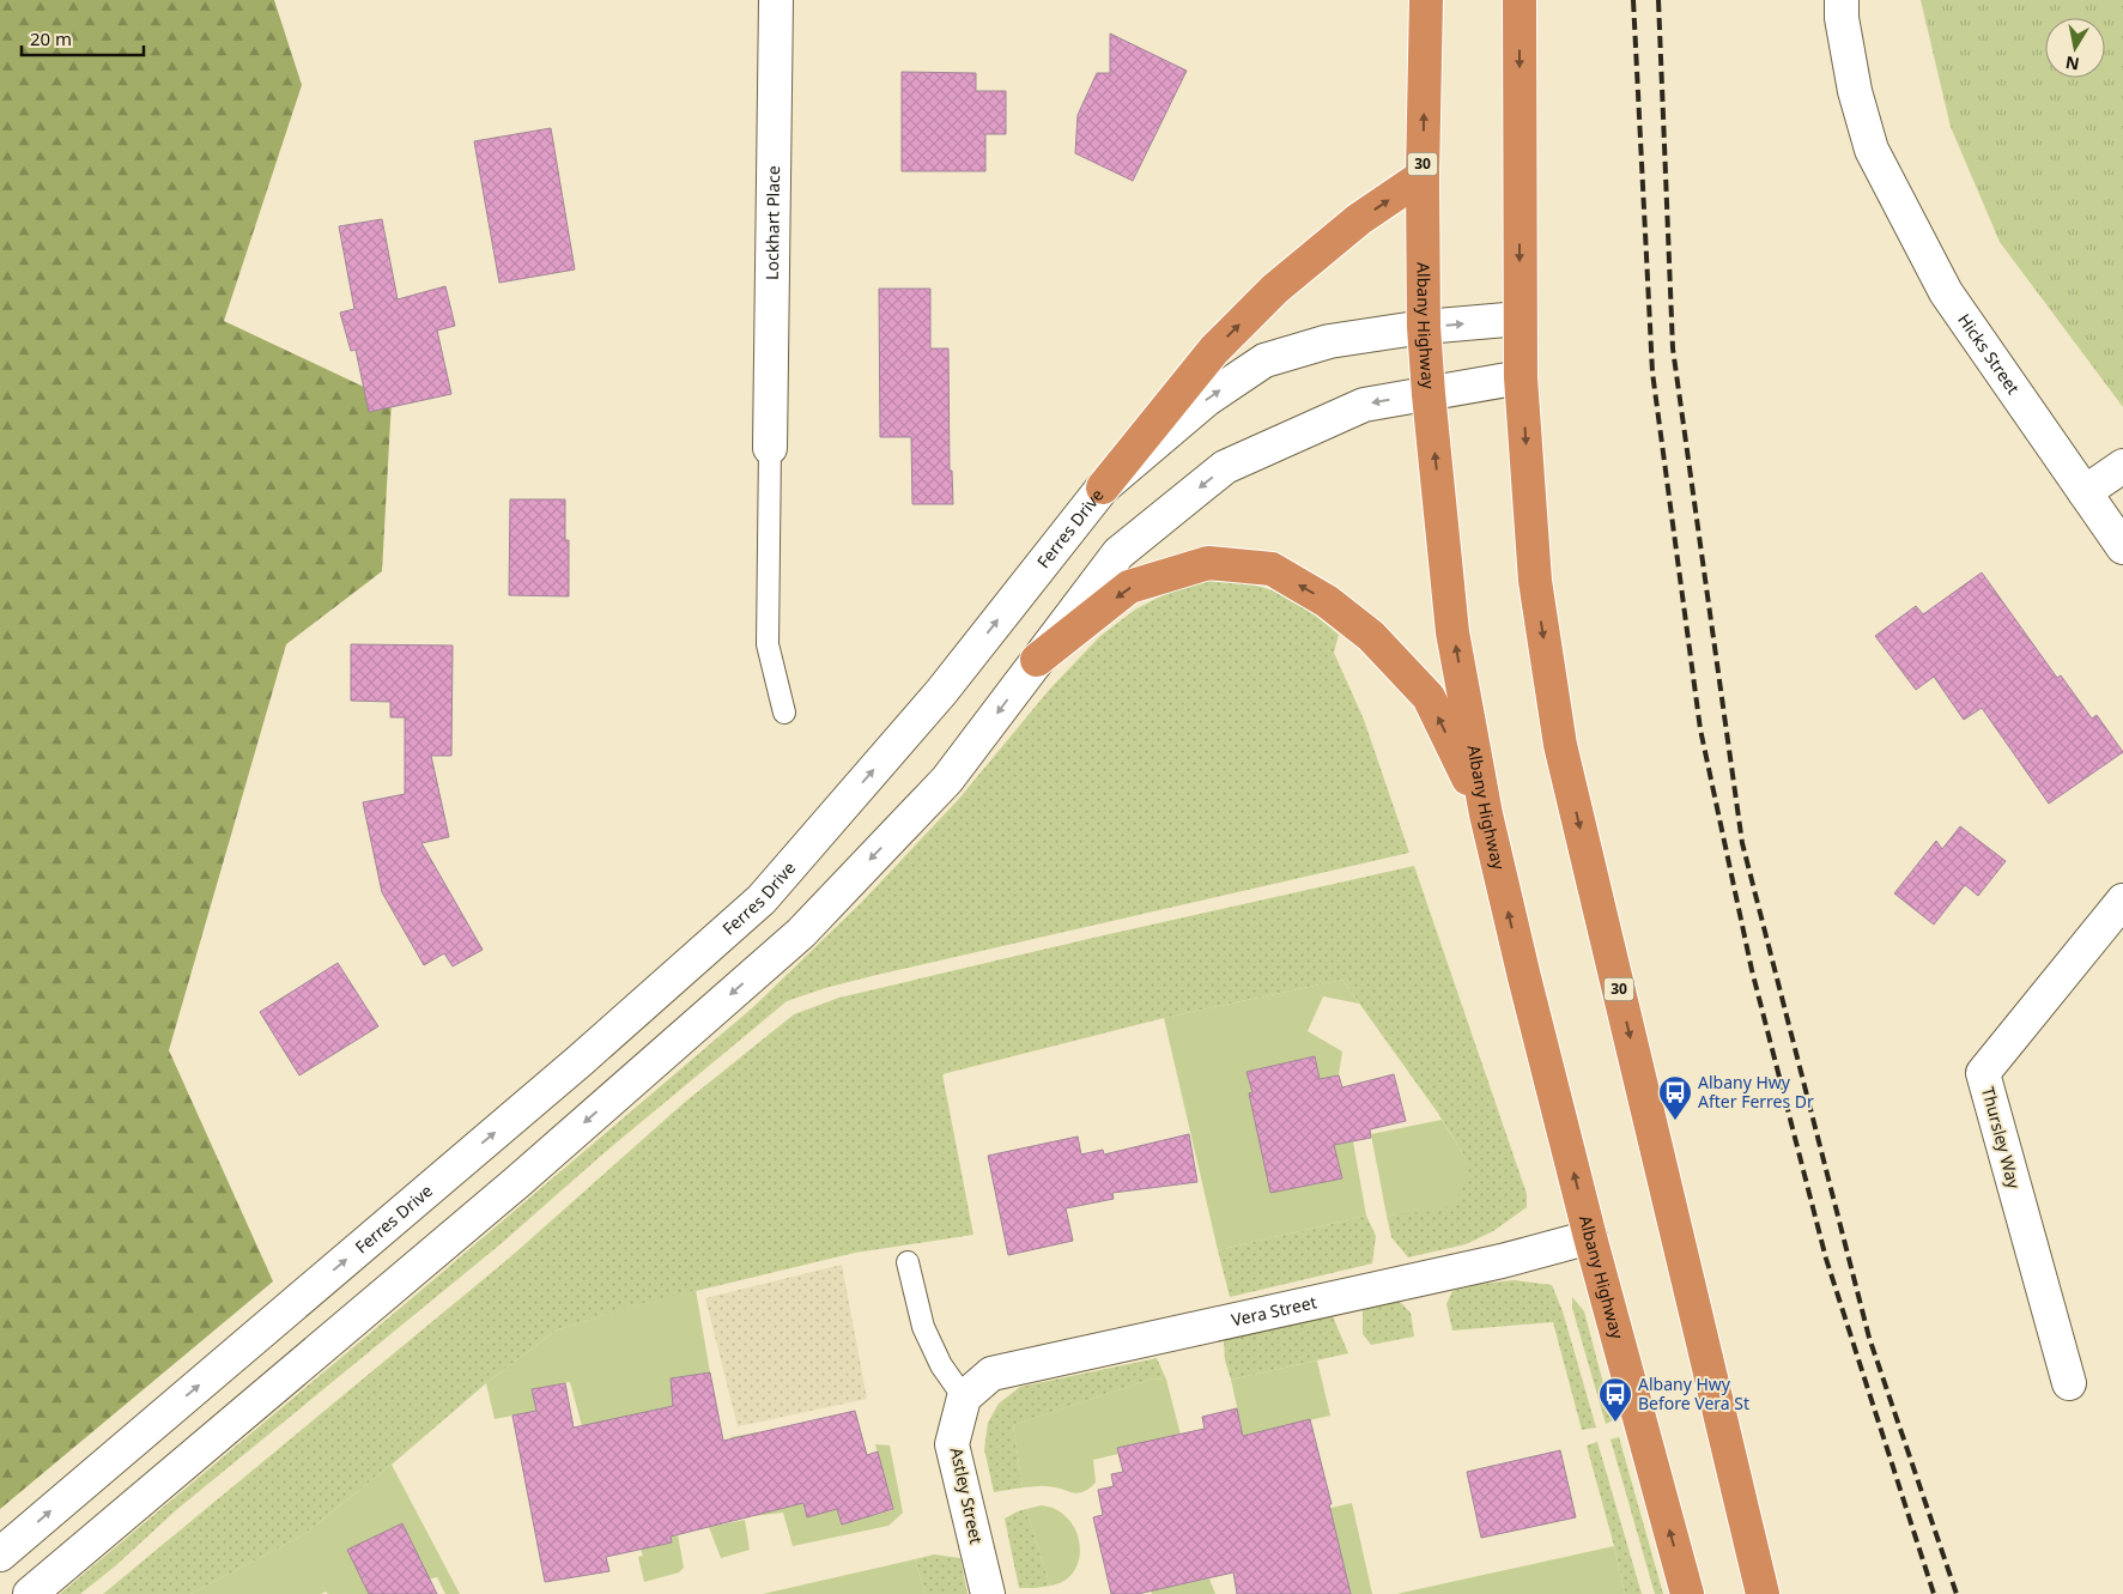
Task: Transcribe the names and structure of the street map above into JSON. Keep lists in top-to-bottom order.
{
  "streets": {
    "highway": ["30", "Albany Highway"],
    "street": [
      "Lockhart Place",
      "Hicks Street",
      "Ferres Drive",
      "Thursley Way",
      "Vera Street",
      "Astley Street"
    ]
  },
  "crossings": [
    ["30", "Ferres Drive"],
    ["Albany Highway", "Ferres Drive"],
    ["Albany Highway", "Vera Street"],
    ["Vera Street", "Astley Street"]
  ],
  "places": {
    "bus stop": ["Albany Hwy After Ferres Dr", "Albany Hwy Before Vera St"]
  },
  "scale_bar": "20 m",
  "north": "bottom"
}
